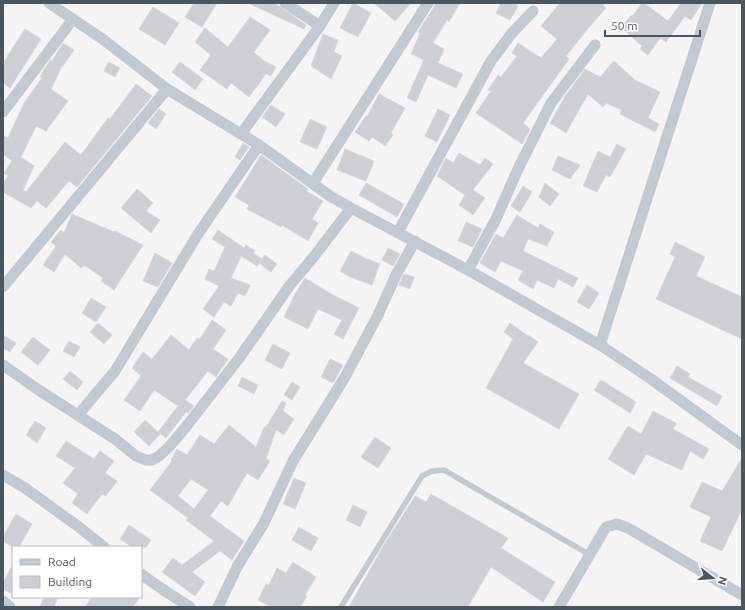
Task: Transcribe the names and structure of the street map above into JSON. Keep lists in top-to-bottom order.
{
  "legend": ["Road", "Building"],
  "scale_bar": "50 m",
  "north": "right"
}
